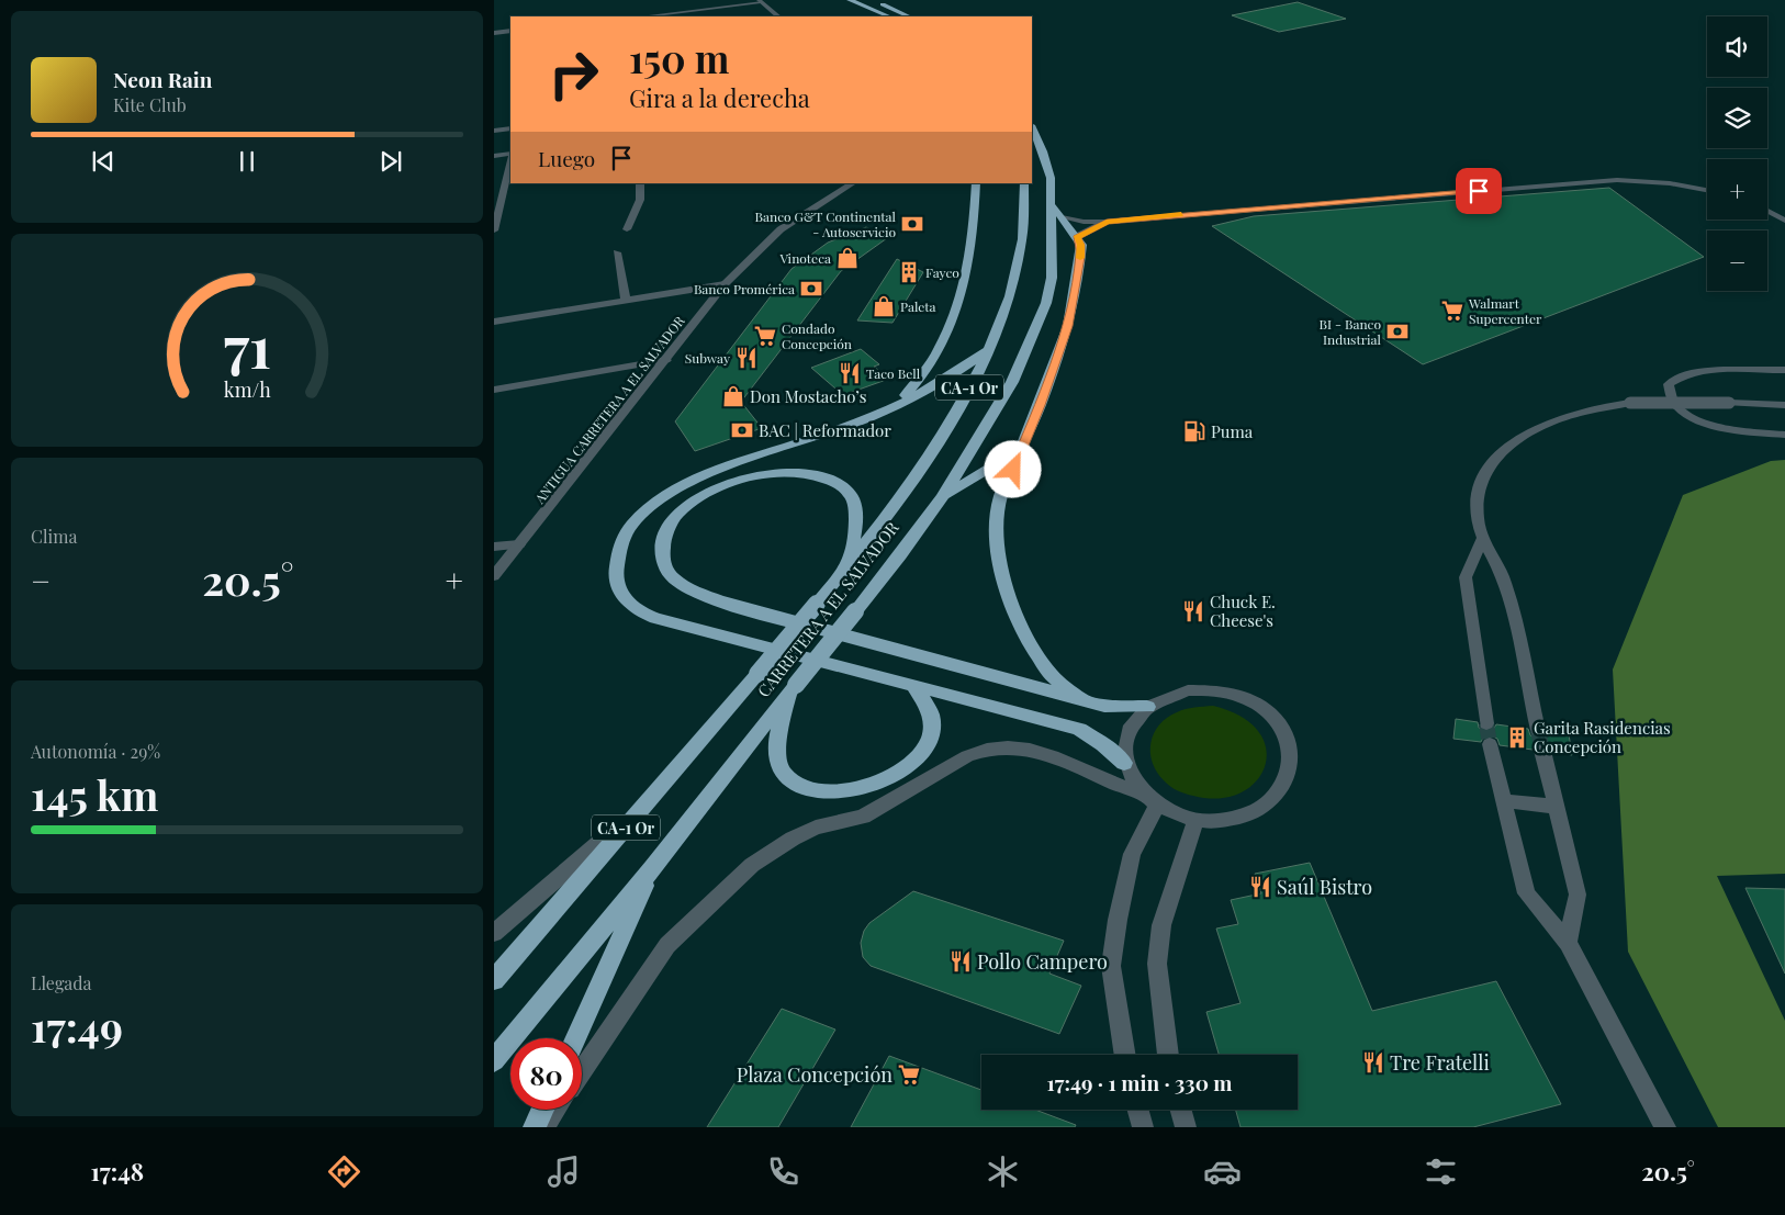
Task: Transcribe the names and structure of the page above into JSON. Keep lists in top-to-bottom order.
{
  "streets": {
    "highway": ["CA-1 Or", "CARRETERA A EL SALVADOR"],
    "street": ["ANTIGUA CARRETERA A EL SALVADOR"]
  },
  "places": {
    "bank": [
      "Banco G&T Continental - Autoservicio",
      "Banco Promérica",
      "BI - Banco Industrial",
      "BAC | Reformador"
    ],
    "shop": ["Vinoteca", "Paleta", "Don Mostacho’s"],
    "building": ["Fayco", "Garita Rasidencias Concepción"],
    "supermarket": ["Walmart Supercenter", "Condado Concepción", "Plaza Concepción"],
    "restaurant": [
      "Subway",
      "Taco Bell",
      "Chuck E. Cheese's",
      "Saúl Bistro",
      "Pollo Campero",
      "Tre Fratelli"
    ],
    "fuel station": ["Puma"]
  },
  "page": {
    "map_buttons": ["+", "−"],
    "turn": ["150 m", "Gira a la derecha"],
    "song": ["Neon Rain", "Kite Club"],
    "then": "Luego",
    "tile": [
      "Clima",
      ["Autonomía · 29%", "145 km"],
      ["Llegada", "17:49"]
    ],
    "heat": ["−", "20.5°", "+"],
    "limit": "80",
    "trip": "17:49 · 1 min · 330 m",
    "tabs": ["17:48", "20.5°"],
    "gauge": ["71", "km/h"]
  }
}
